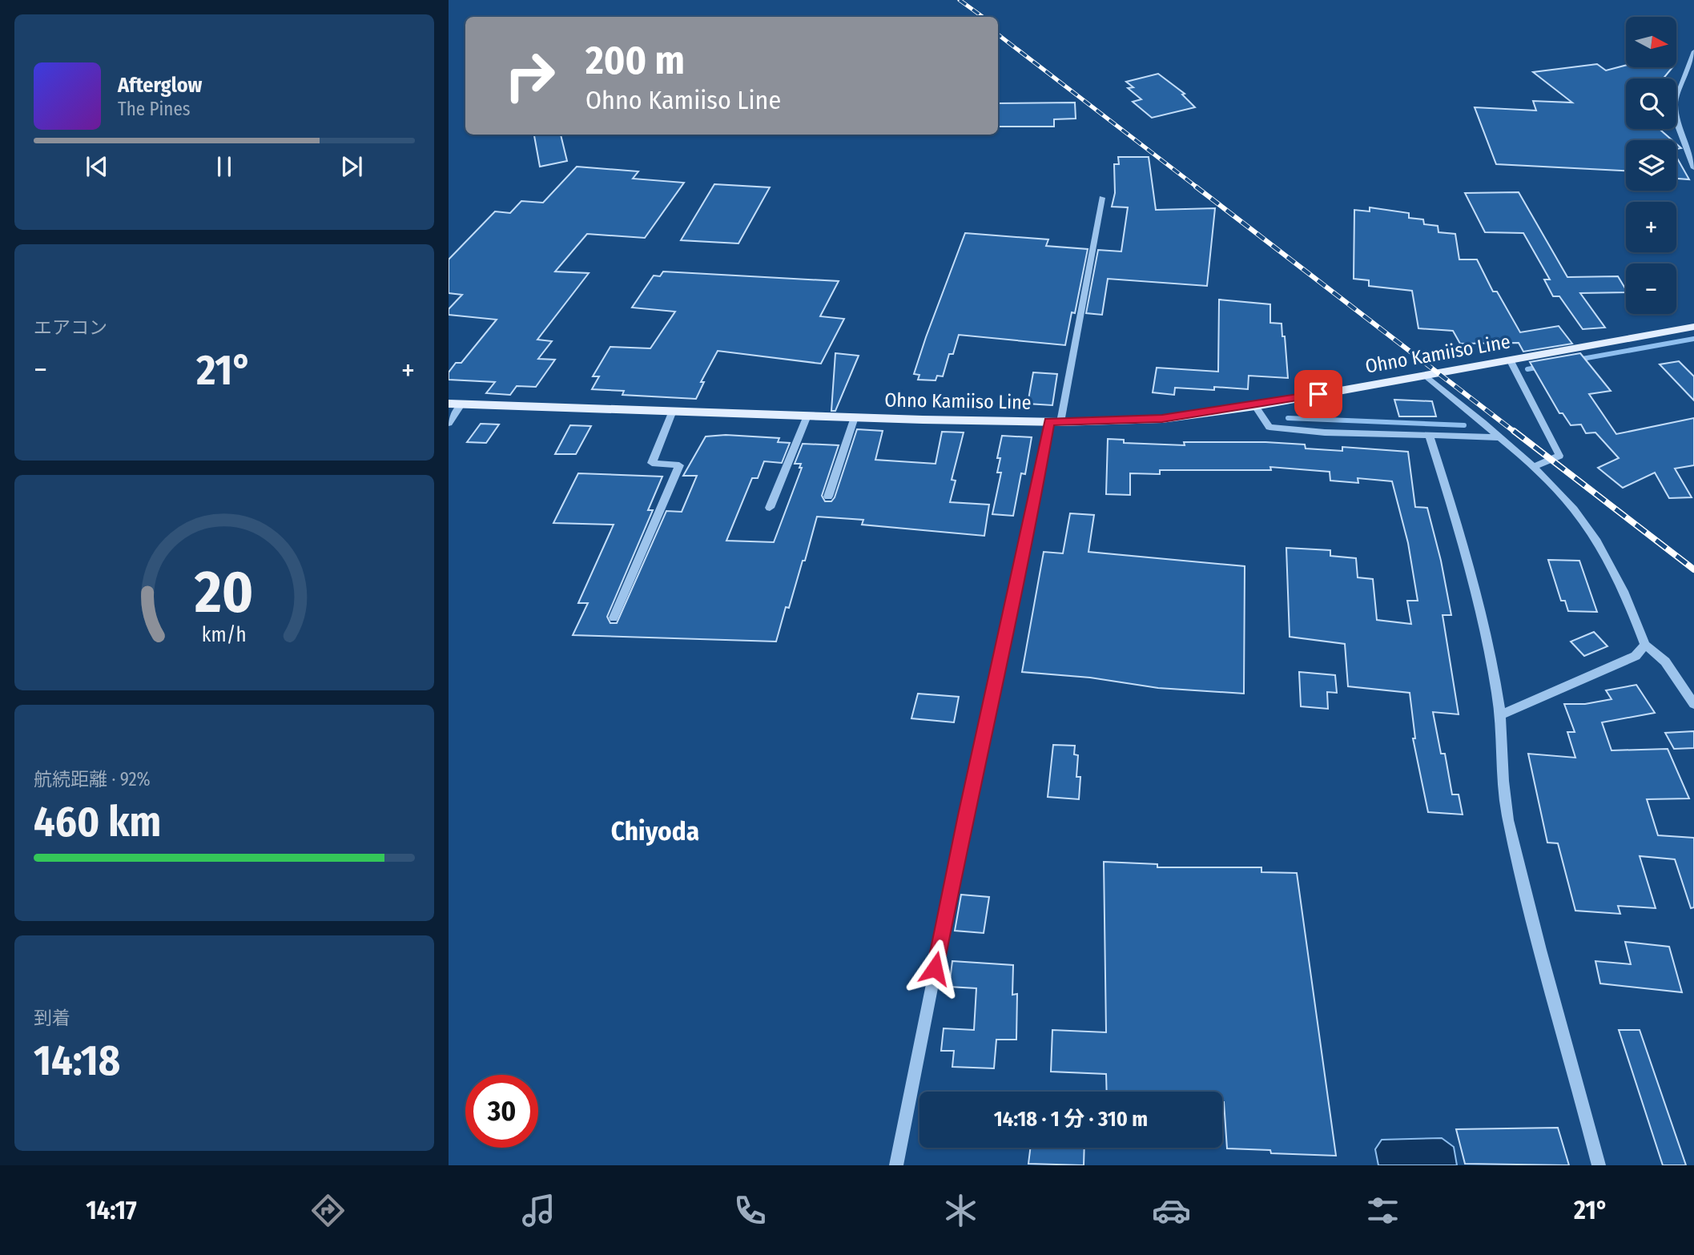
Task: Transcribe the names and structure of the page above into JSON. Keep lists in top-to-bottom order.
{
  "streets": {
    "main road": ["Ohno Kamiiso Line"]
  },
  "districts": ["Chiyoda"],
  "north": "right",
  "page": {
    "map_buttons": ["+", "−"],
    "turn": ["200 m", "Ohno Kamiiso Line"],
    "song": ["Afterglow", "The Pines"],
    "tile": [
      "エアコン",
      ["航続距離 · 92%", "460 km"],
      ["到着", "14:18"]
    ],
    "heat": ["−", "21°", "+"],
    "limit": "30",
    "trip": "14:18 · 1 分 · 310 m",
    "tabs": ["14:17", "21°"],
    "gauge": ["20", "km/h"]
  }
}
